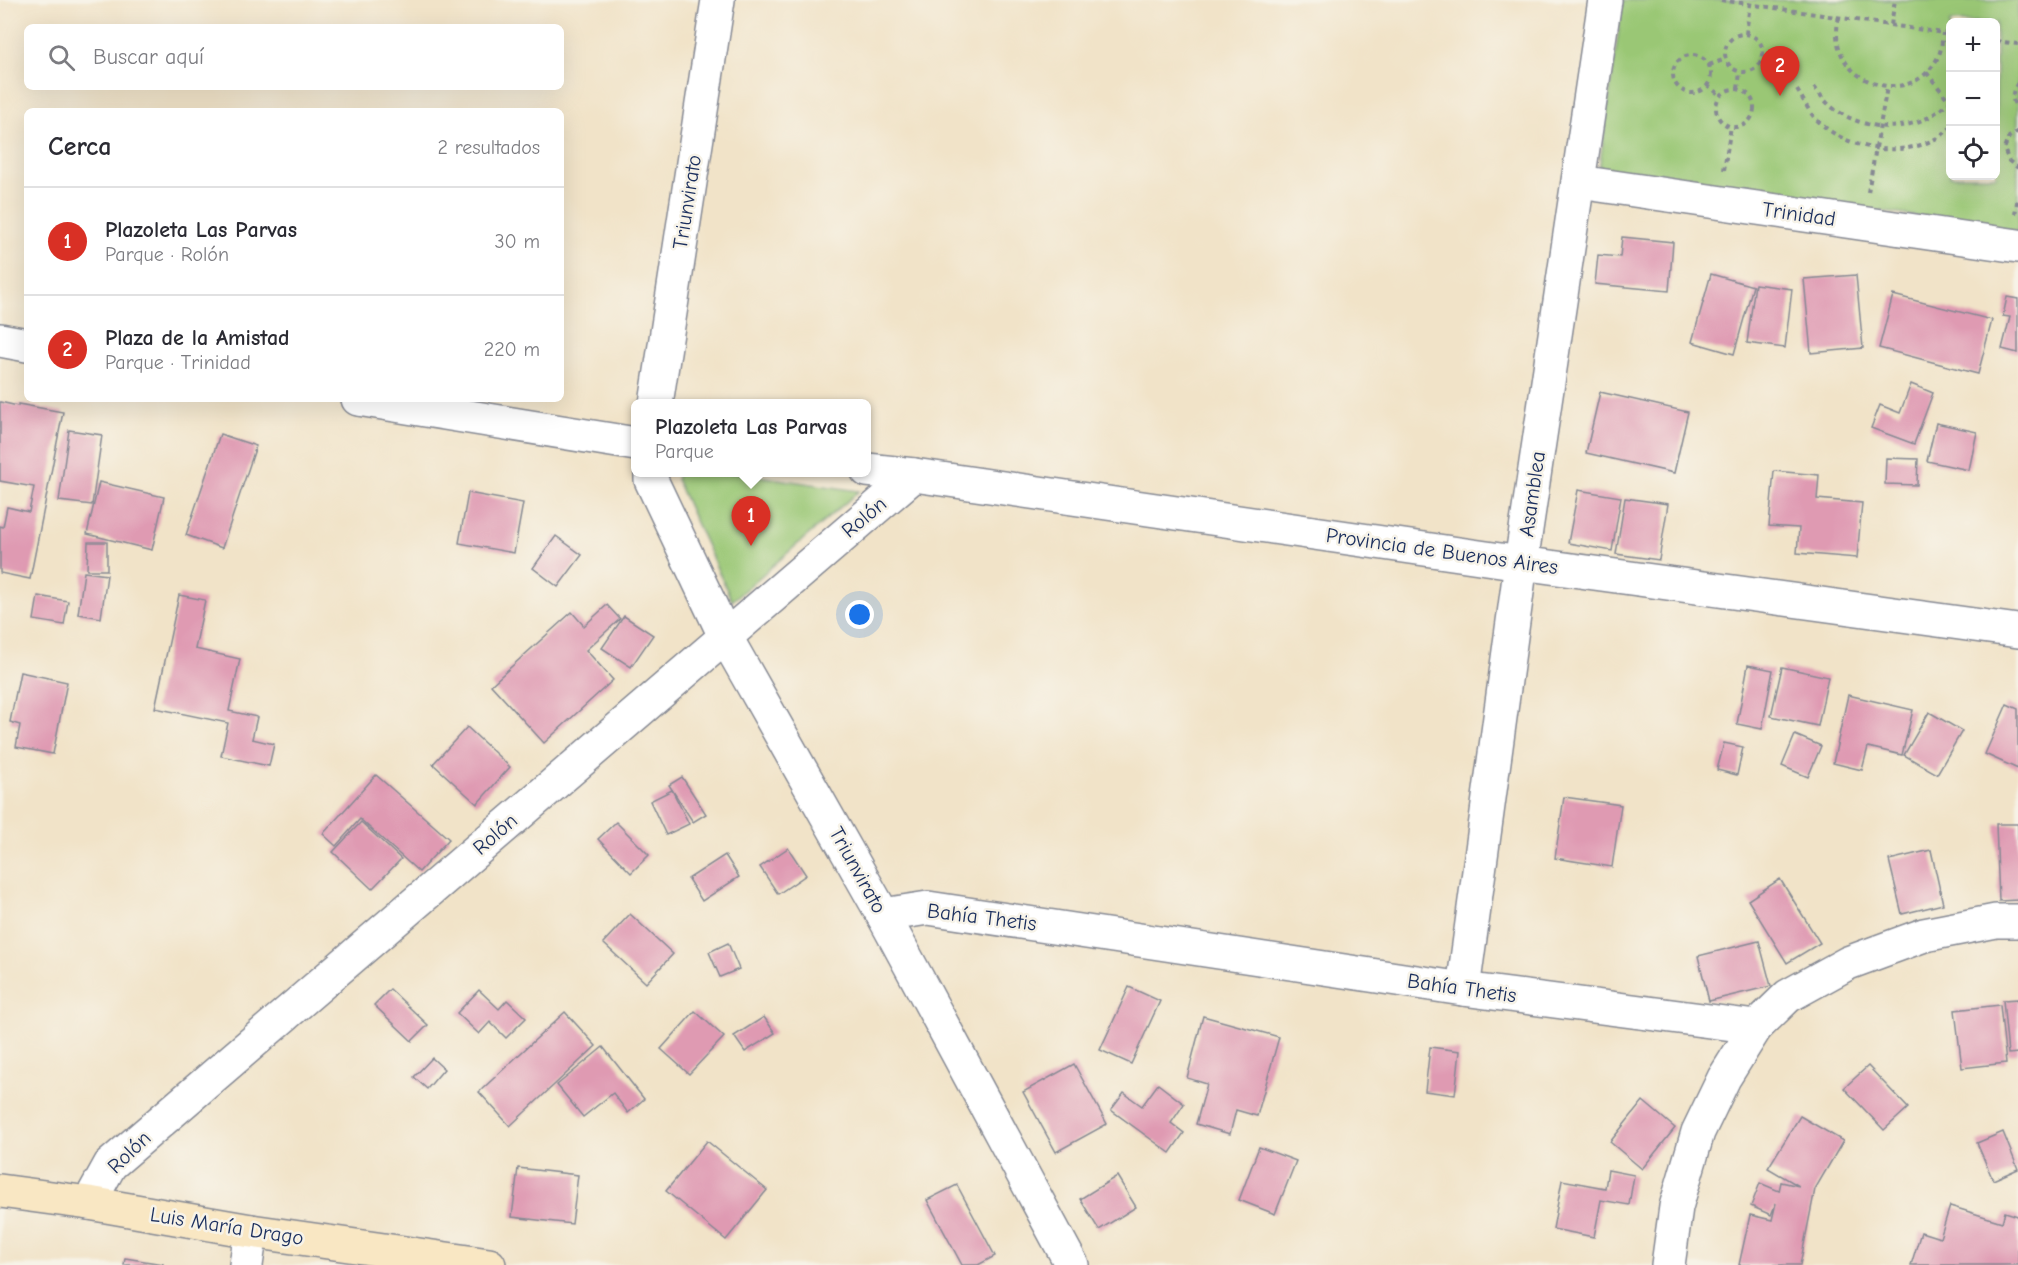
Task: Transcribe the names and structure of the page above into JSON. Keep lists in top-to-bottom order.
{
  "streets": {
    "main road": ["Luis María Drago"],
    "street": [
      "Triunvirato",
      "Trinidad",
      "Asamblea",
      "Rolón",
      "Provincia de Buenos Aires",
      "Bahía Thetis"
    ]
  },
  "crossings": [
    ["Triunvirato", "Rolón"],
    ["Triunvirato", "Bahía Thetis"],
    ["Trinidad", "Asamblea"],
    ["Asamblea", "Provincia de Buenos Aires"],
    ["Asamblea", "Bahía Thetis"],
    ["Rolón", "Provincia de Buenos Aires"],
    ["Rolón", "Luis María Drago"]
  ],
  "page": {
    "map_buttons": ["+", "−"],
    "search": "Buscar aquí",
    "pins": ["2", "1"],
    "heading": ["Cerca", "2 resultados"],
    "list": [
      {
        "mark": "1",
        "name": "Plazoleta Las Parvas",
        "note": "Parque · Rolón",
        "value": "30 m"
      },
      {
        "mark": "2",
        "name": "Plaza de la Amistad",
        "note": "Parque · Trinidad",
        "value": "220 m"
      }
    ],
    "popup": ["Plazoleta Las Parvas", "Parque"]
  }
}
